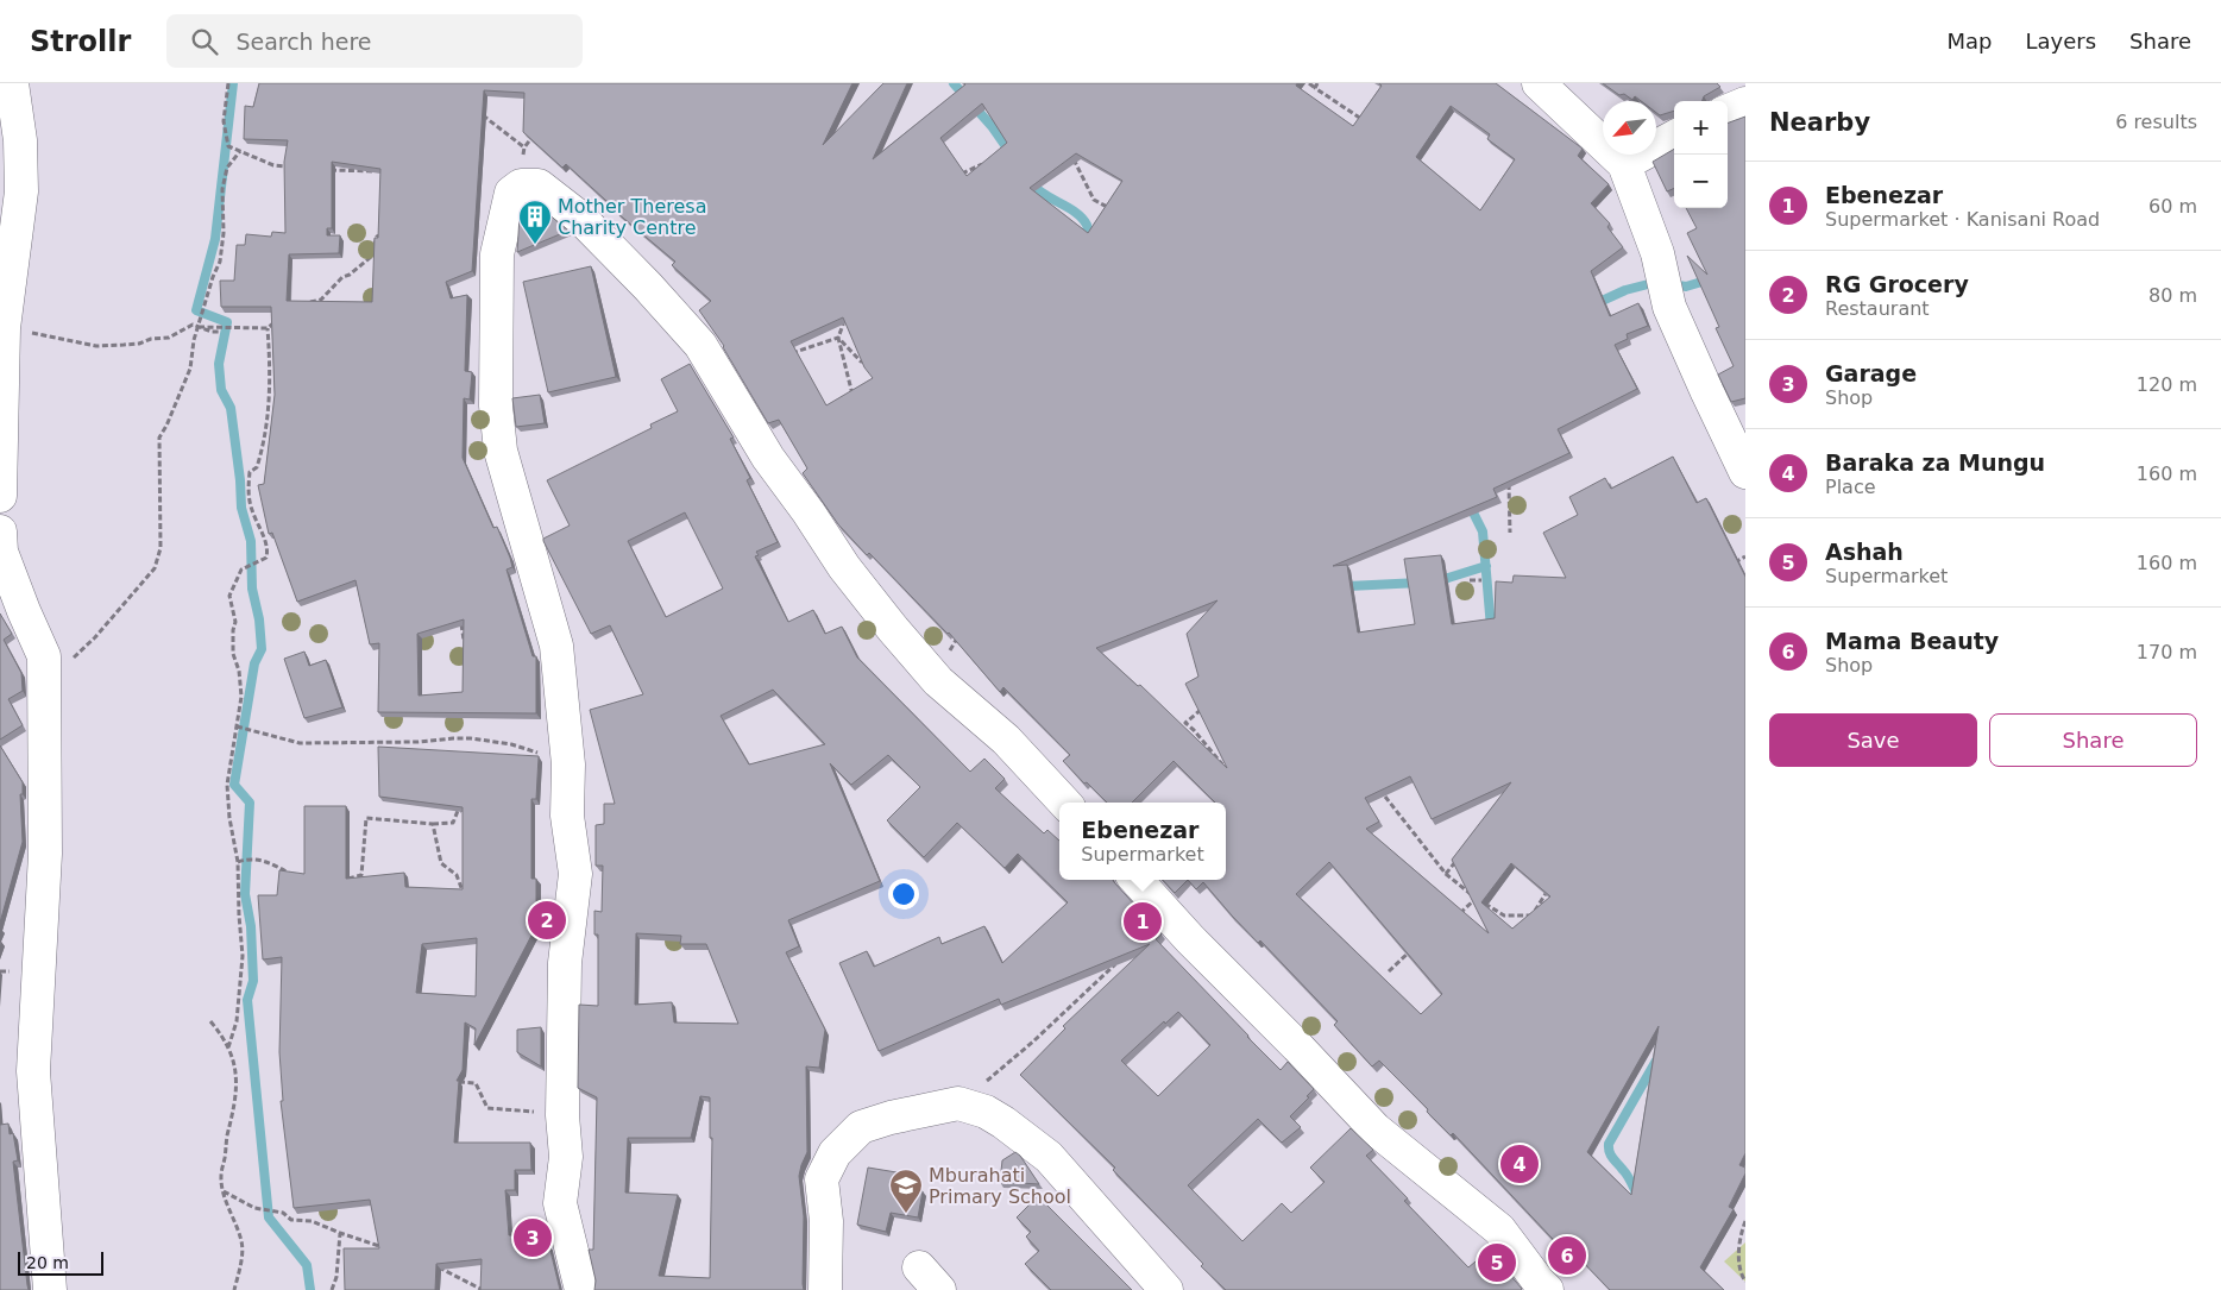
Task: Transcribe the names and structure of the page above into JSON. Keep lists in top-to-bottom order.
{
  "places": {
    "building": ["Mother Theresa Charity Centre"],
    "school or university": ["Mburahati Primary School"]
  },
  "scale_bar": "20 m",
  "north": "bottom left",
  "page": {
    "header": "Strollr",
    "search": "Search here",
    "nav": ["Map", "Layers", "Share"],
    "heading": ["Nearby", "6 results"],
    "map_buttons": ["+", "−"],
    "list": [
      {
        "mark": "1",
        "name": "Ebenezar",
        "note": "Supermarket · Kanisani Road",
        "value": "60 m"
      },
      {
        "mark": "2",
        "name": "RG Grocery",
        "note": "Restaurant",
        "value": "80 m"
      },
      {
        "mark": "3",
        "name": "Garage",
        "note": "Shop",
        "value": "120 m"
      },
      {
        "mark": "4",
        "name": "Baraka za Mungu",
        "note": "Place",
        "value": "160 m"
      },
      {
        "mark": "5",
        "name": "Ashah",
        "note": "Supermarket",
        "value": "160 m"
      },
      {
        "mark": "6",
        "name": "Mama Beauty",
        "note": "Shop",
        "value": "170 m"
      }
    ],
    "buttons": ["Save", "Share"],
    "popup": ["Ebenezar", "Supermarket"],
    "pins": [
      "2",
      "1",
      "4",
      "3",
      "6",
      "5"
    ],
    "scale": "20 m"
  }
}
